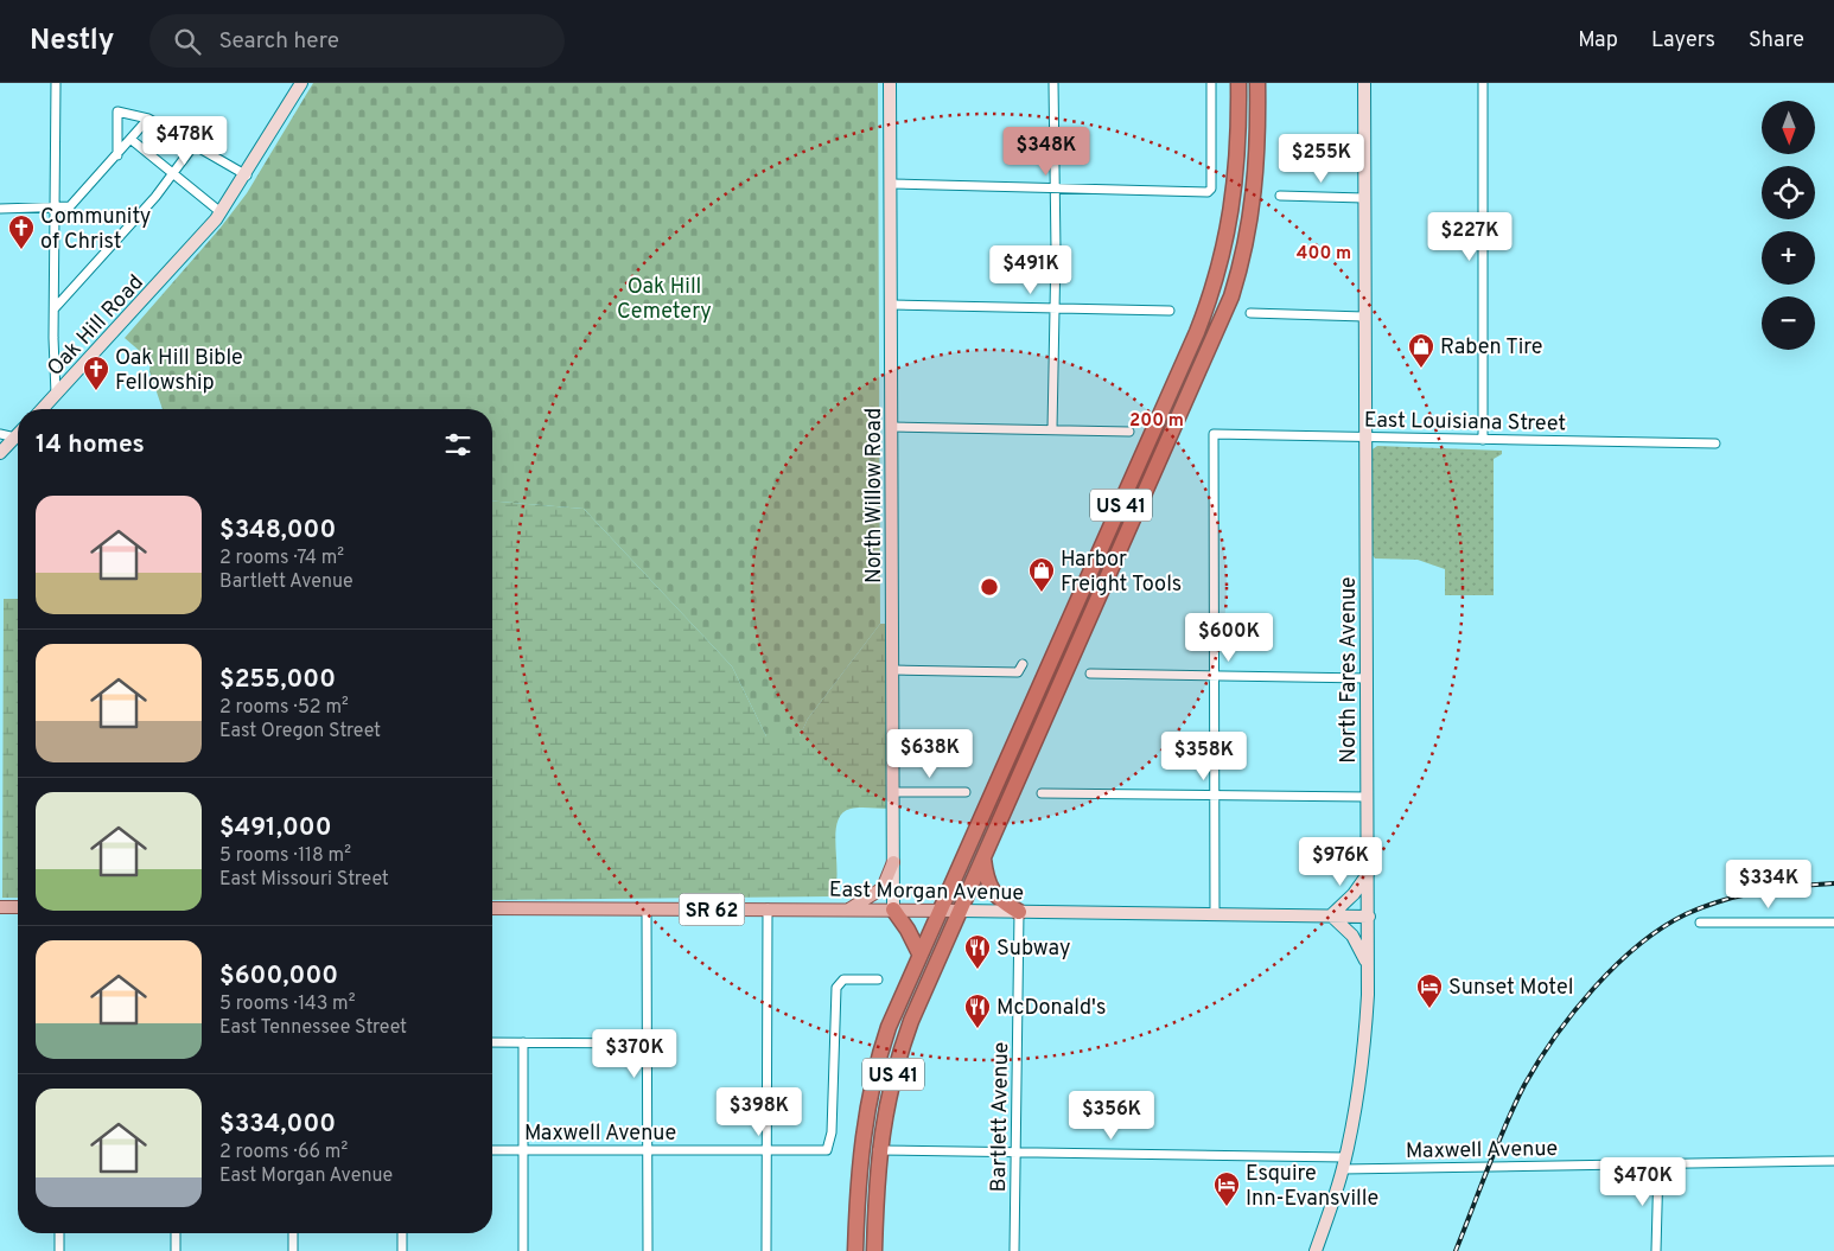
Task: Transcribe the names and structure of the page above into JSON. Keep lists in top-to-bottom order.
{
  "streets": {
    "highway": ["US 41"],
    "main road": ["East Morgan Avenue", "SR 62"],
    "street": [
      "Oak Hill Road",
      "East Louisiana Street",
      "North Willow Road",
      "North Fares Avenue",
      "Bartlett Avenue",
      "Maxwell Avenue"
    ]
  },
  "crossings": [
    ["East Louisiana Street", "North Fares Avenue"],
    ["North Willow Road", "East Morgan Avenue"],
    ["US 41", "East Morgan Avenue"],
    ["US 41", "Maxwell Avenue"],
    ["North Fares Avenue", "East Morgan Avenue"],
    ["North Fares Avenue", "Maxwell Avenue"],
    ["East Morgan Avenue", "Bartlett Avenue"],
    ["Bartlett Avenue", "Maxwell Avenue"]
  ],
  "parks": ["Oak Hill Cemetery"],
  "places": {
    "church": ["Community of Christ", "Oak Hill Bible Fellowship"],
    "shop": ["Raben Tire", "Harbor Freight Tools"],
    "restaurant": ["Subway", "McDonald's"],
    "hotel": ["Sunset Motel", "Esquire Inn-Evansville"]
  },
  "north": "bottom",
  "page": {
    "header": "Nestly",
    "search": "Search here",
    "nav": ["Map", "Layers", "Share"],
    "map_buttons": ["+", "−"],
    "price": [
      "$478K",
      "$348K",
      "$255K",
      "$227K",
      "$491K",
      "$600K",
      "$638K",
      "$358K",
      "$976K",
      "$334K",
      "$370K",
      "$398K",
      "$356K",
      "$470K"
    ],
    "heading": "14 homes",
    "list": [
      {
        "name": "$348,000",
        "note": "2 rooms · 74 m² · Bartlett Avenue"
      },
      {
        "name": "$255,000",
        "note": "2 rooms · 52 m² · East Oregon Street"
      },
      {
        "name": "$491,000",
        "note": "5 rooms · 118 m² · East Missouri Street"
      },
      {
        "name": "$600,000",
        "note": "5 rooms · 143 m² · East Tennessee Street"
      },
      {
        "name": "$334,000",
        "note": "2 rooms · 66 m² · East Morgan Avenue"
      }
    ]
  },
  "rings": ["400 m", "200 m"]
}
